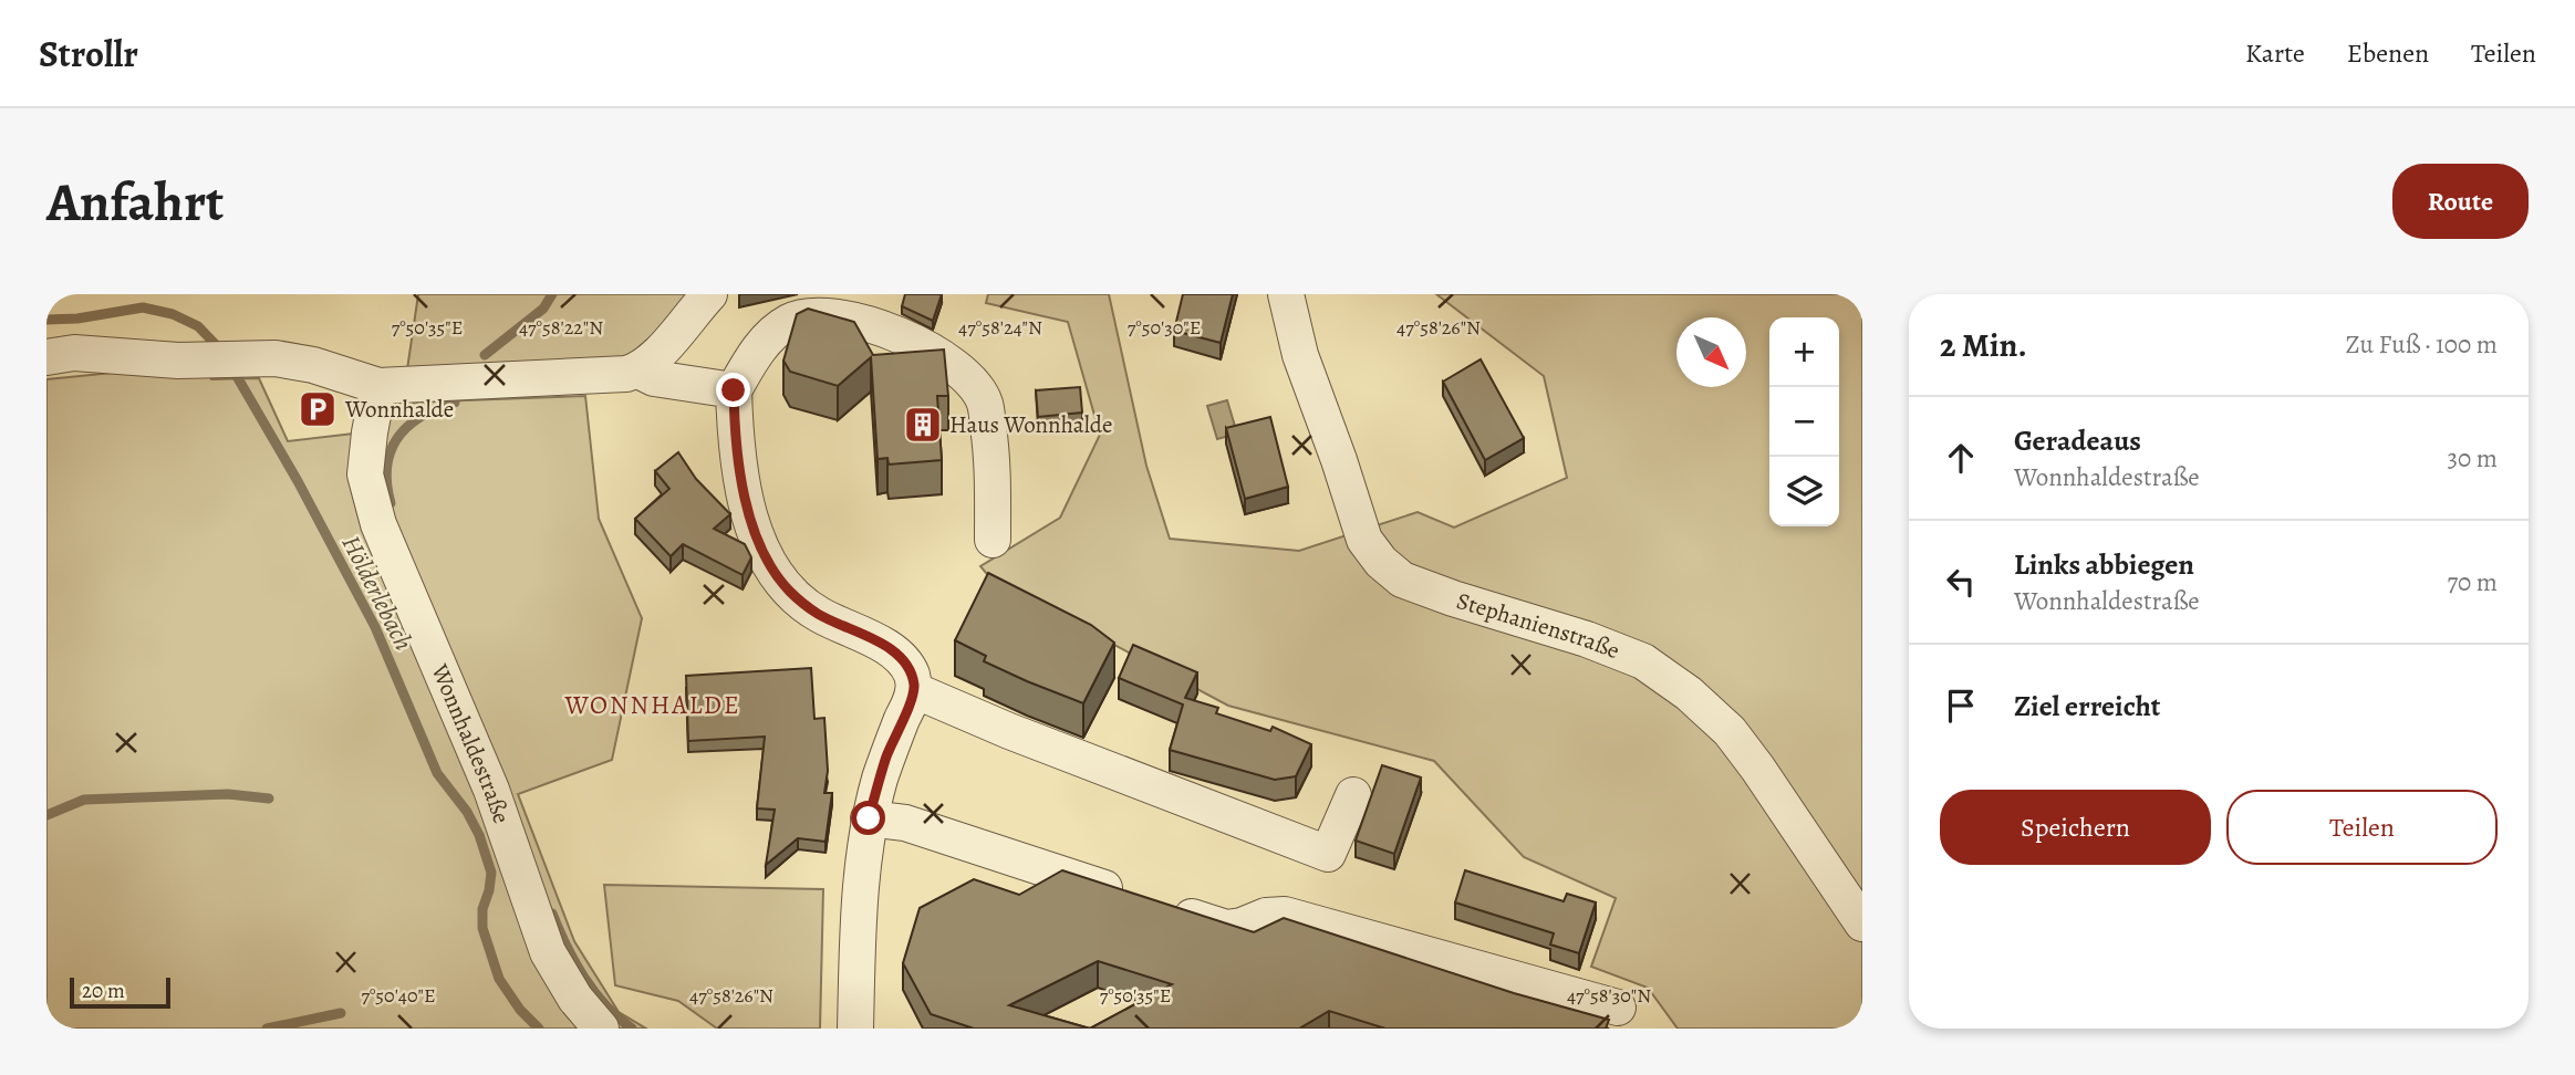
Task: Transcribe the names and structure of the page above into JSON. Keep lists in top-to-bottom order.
{
  "streets": {
    "street": ["Stephanienstraße", "Wonnhaldestraße"]
  },
  "districts": ["WONNHALDE"],
  "water": ["Hölderlebach"],
  "places": {
    "parking": ["Wonnhalde"],
    "building": ["Haus Wonnhalde"]
  },
  "scale_bar": "20 m",
  "north": "bottom right",
  "page": {
    "header": "Strollr",
    "nav": ["Karte", "Ebenen", "Teilen"],
    "buttons": [
      "Route",
      ["Speichern", "Teilen"]
    ],
    "title": "Anfahrt",
    "heading": ["2 Min.", "Zu Fuß · 100 m"],
    "map_buttons": ["+", "−"],
    "list": [
      ["Geradeaus", "Wonnhaldestraße", "30 m"],
      ["Links abbiegen", "Wonnhaldestraße", "70 m"],
      "Ziel erreicht"
    ],
    "scale": "20 m"
  },
  "coordinates": [
    "7°50'35\"E",
    "47°58'22\"N",
    "47°58'24\"N",
    "7°50'30\"E",
    "47°58'26\"N",
    "7°50'40\"E",
    "47°58'30\"N"
  ]
}
